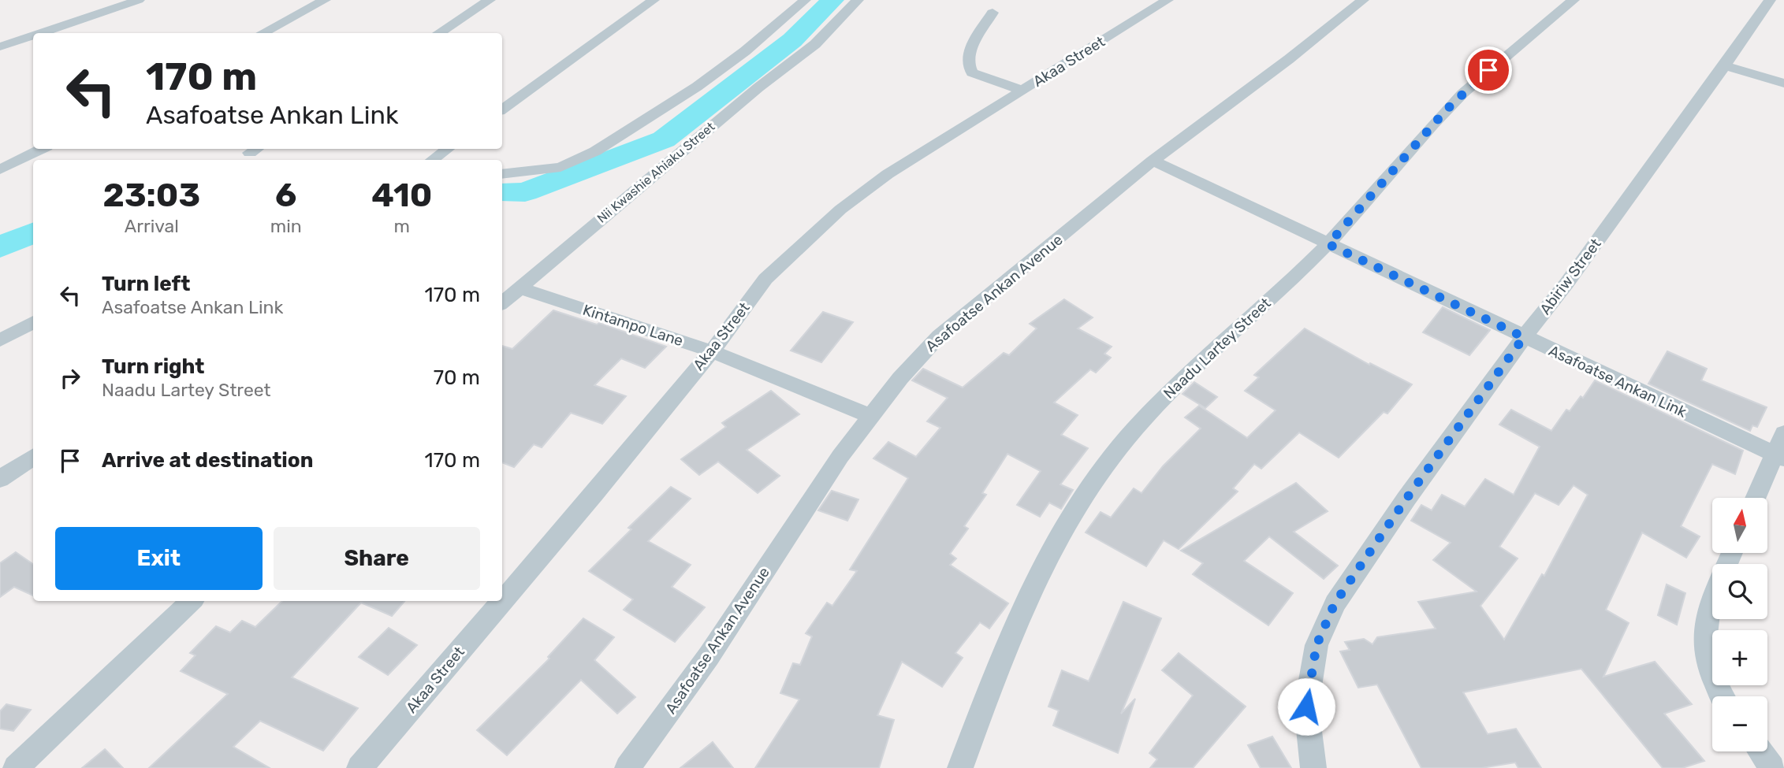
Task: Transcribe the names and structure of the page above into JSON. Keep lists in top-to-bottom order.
{
  "streets": {
    "street": [
      "Akaa Street",
      "Nii Kwashie Ahiaku Street",
      "Abiriw Street",
      "Asafoatse Ankan Avenue",
      "Kintampo Lane",
      "Naadu Lartey Street",
      "Asafoatse Ankan Link"
    ]
  },
  "crossings": [
    ["Akaa Street", "Kintampo Lane"],
    ["Nii Kwashie Ahiaku Street", "Kintampo Lane"],
    ["Abiriw Street", "Asafoatse Ankan Link"],
    ["Asafoatse Ankan Avenue", "Kintampo Lane"],
    ["Asafoatse Ankan Avenue", "Asafoatse Ankan Link"],
    ["Naadu Lartey Street", "Asafoatse Ankan Link"]
  ],
  "north": "top",
  "page": {
    "turn": ["170 m", "Asafoatse Ankan Link"],
    "eta": [
      "23:03",
      "Arrival",
      "6",
      "min",
      "410",
      "m"
    ],
    "list": [
      {
        "name": "Turn left",
        "note": "Asafoatse Ankan Link",
        "value": "170 m"
      },
      {
        "name": "Turn right",
        "note": "Naadu Lartey Street",
        "value": "70 m"
      },
      {
        "name": "Arrive at destination",
        "value": "170 m"
      }
    ],
    "map_buttons": ["+", "−"],
    "buttons": ["Exit", "Share"]
  }
}
